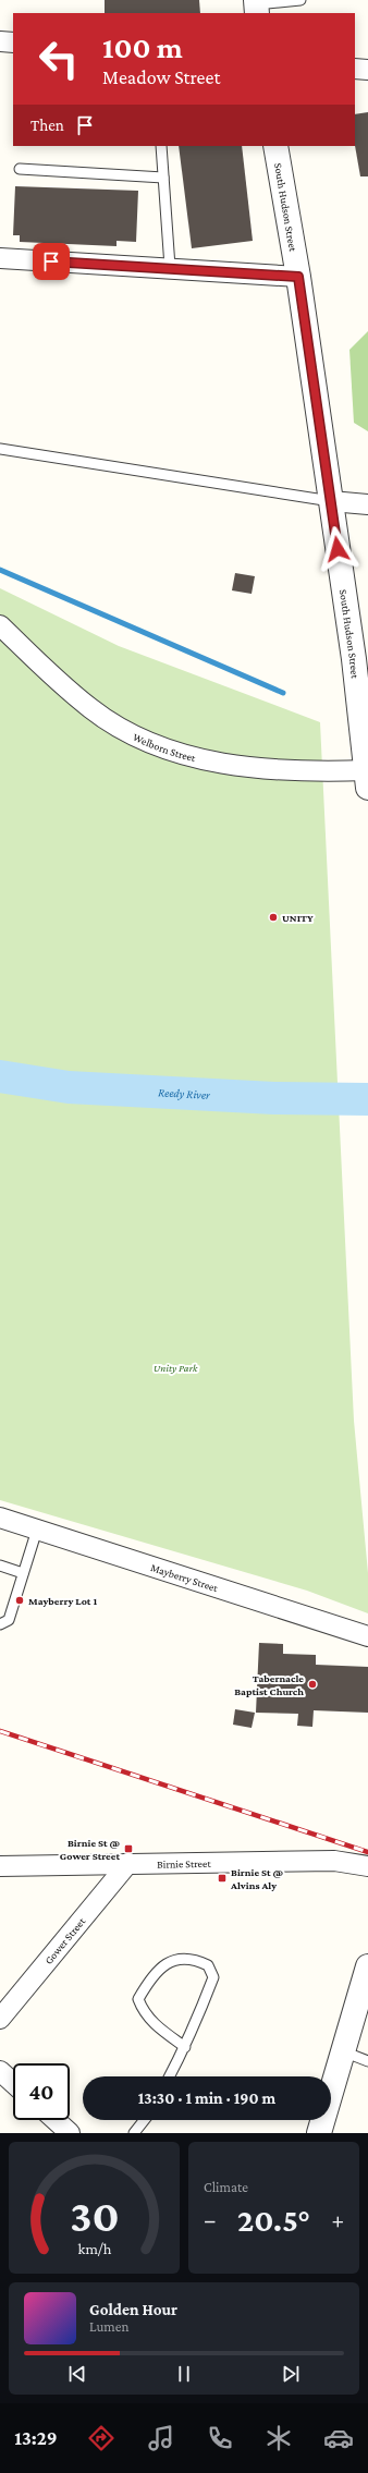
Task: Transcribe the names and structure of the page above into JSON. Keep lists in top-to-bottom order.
{
  "streets": {
    "street": [
      "South Hudson Street",
      "Welborn Street",
      "Mayberry Street",
      "Birnie Street",
      "Gower Street"
    ]
  },
  "crossings": [
    ["South Hudson Street", "Welborn Street"],
    ["Birnie Street", "Gower Street"]
  ],
  "water": ["Reedy River"],
  "parks": ["Unity Park"],
  "places": {
    "other": ["UNITY", "Mayberry Lot 1", "Tabernacle Baptist Church"],
    "transit": ["Birnie St @ Gower Street", "Birnie St @ Alvins Aly"]
  },
  "page": {
    "turn": ["100 m", "Meadow Street"],
    "then": "Then",
    "limit": "40",
    "trip": "13:30 · 1 min · 190 m",
    "tile": "Climate",
    "heat": ["−", "20.5°", "+"],
    "song": ["Golden Hour", "Lumen"],
    "tabs": "13:29",
    "gauge": ["30", "km/h"]
  }
}
